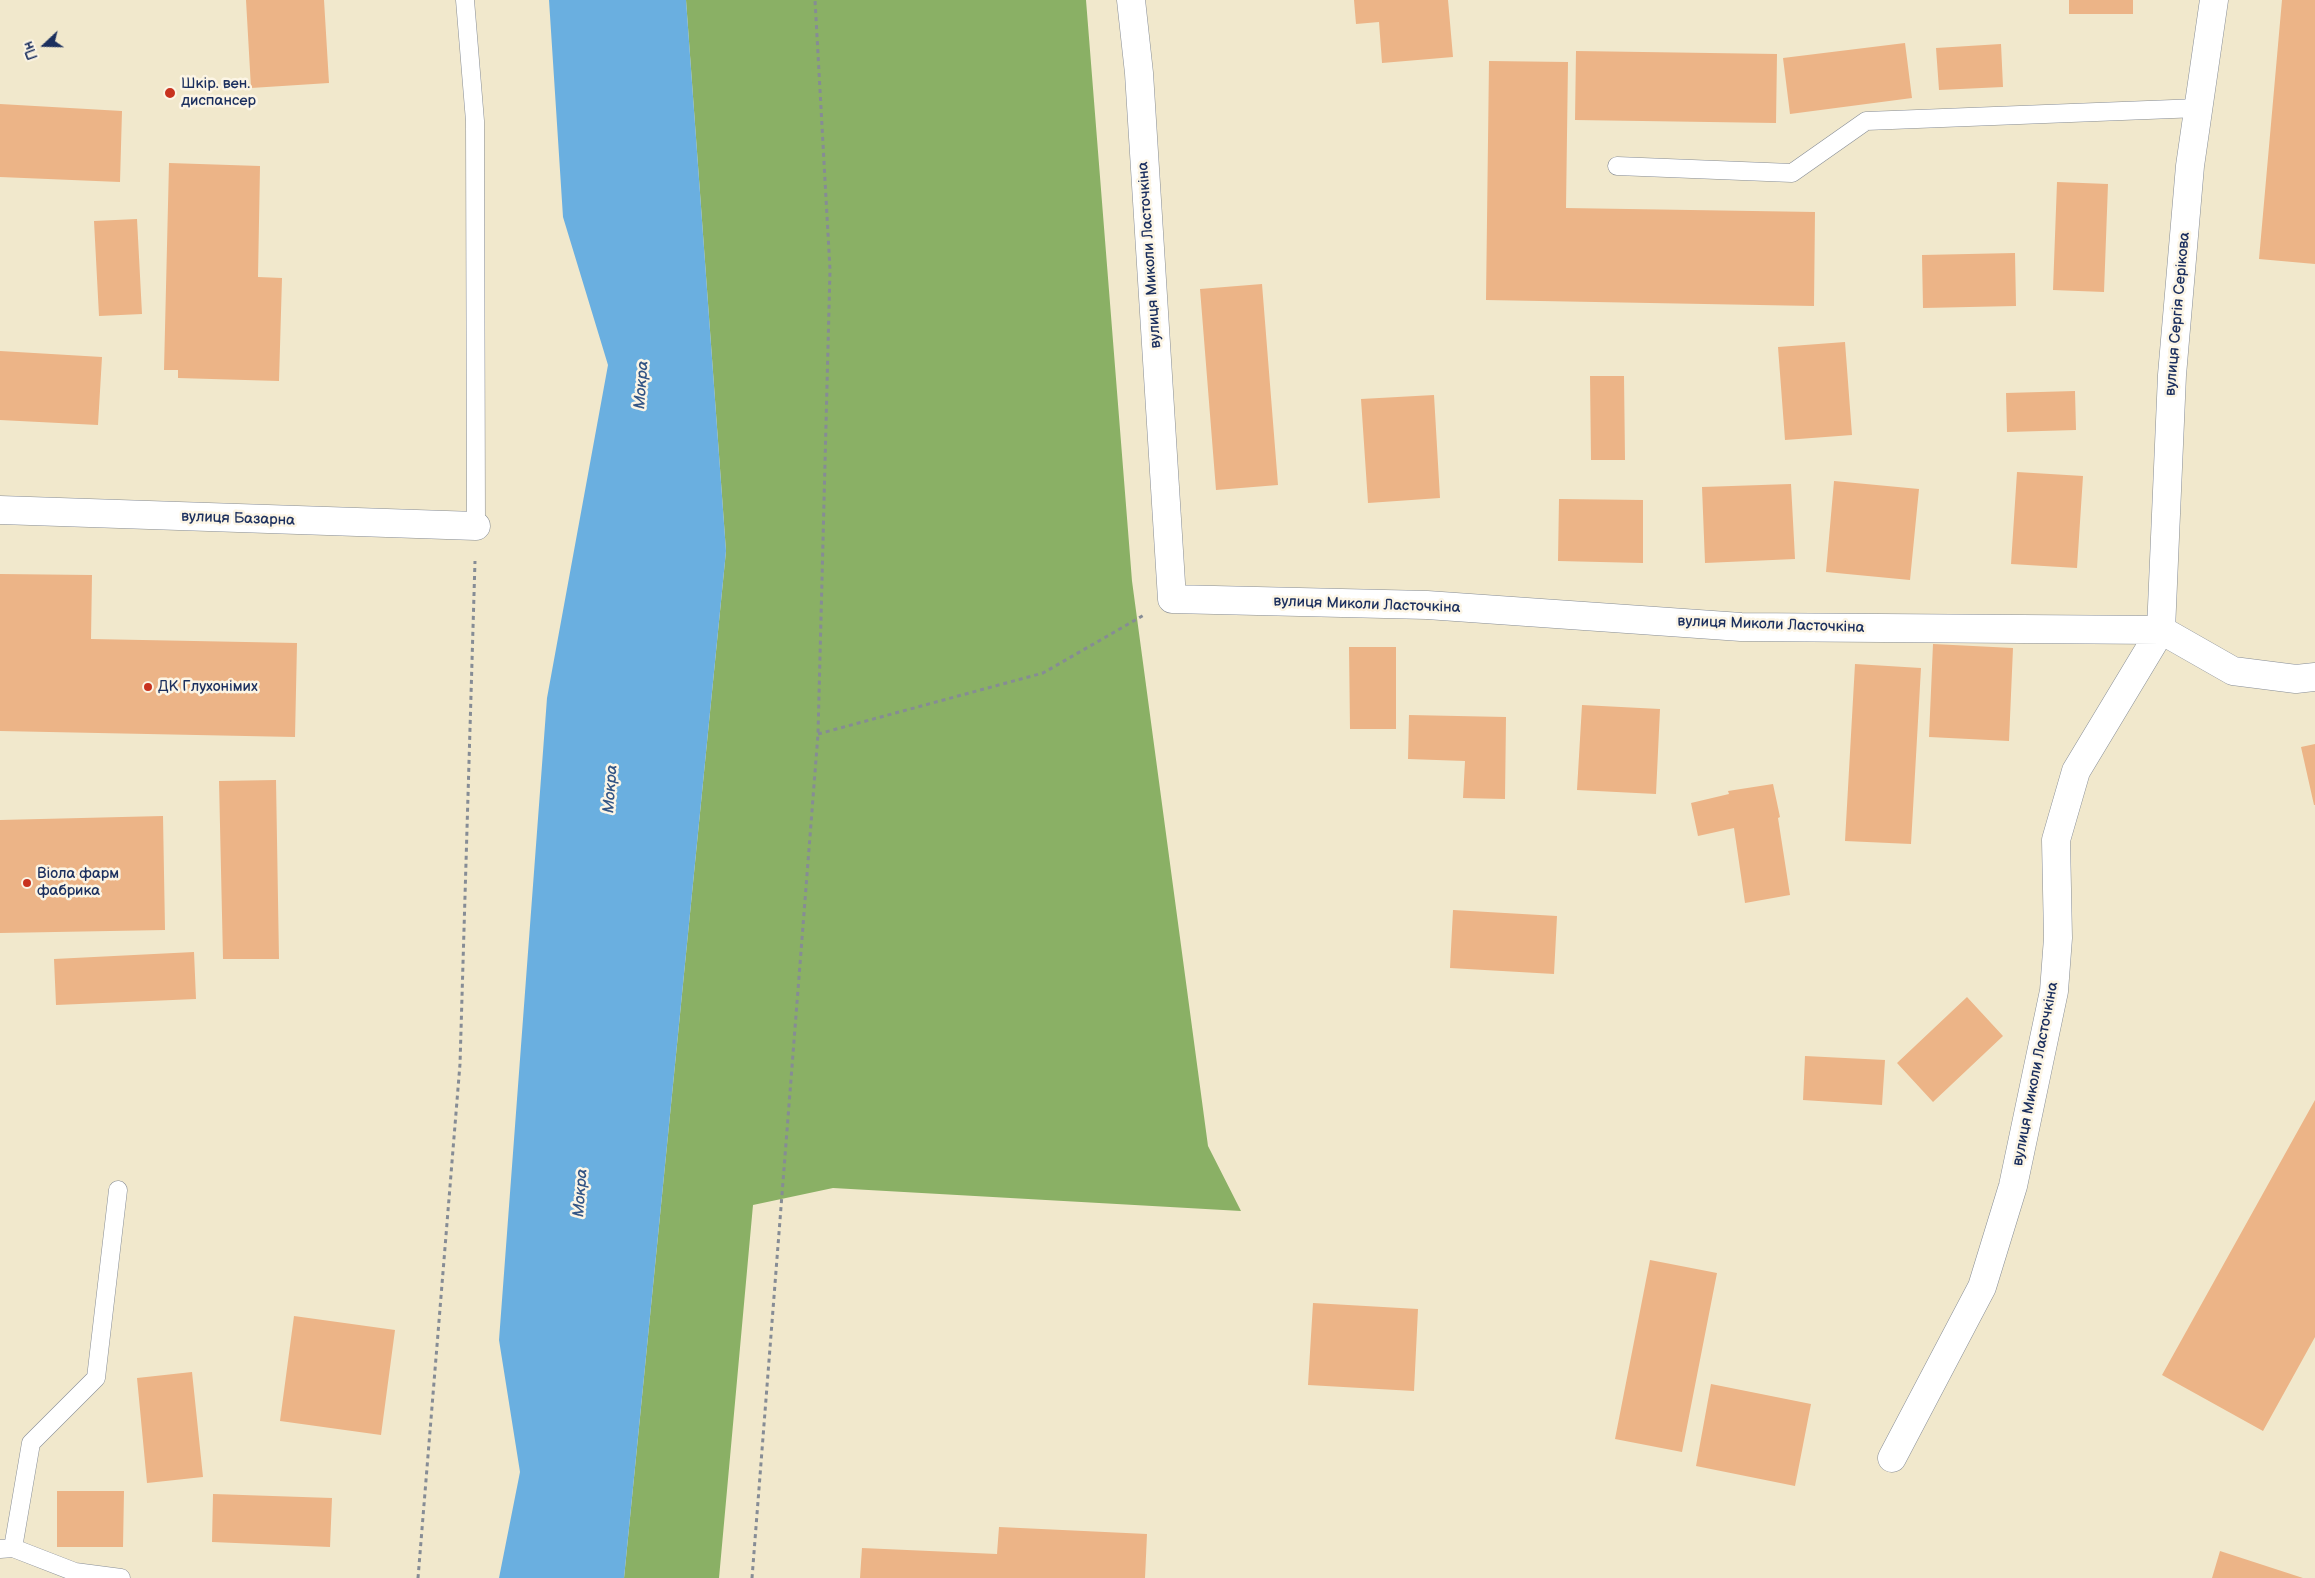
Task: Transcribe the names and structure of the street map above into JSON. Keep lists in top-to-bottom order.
{
  "streets": {
    "street": ["вулиця Миколи Ласточкіна", "вулиця Сергія Серікова", "вулиця Базарна"]
  },
  "crossings": [
    ["вулиця Миколи Ласточкіна", "вулиця Сергія Серікова"]
  ],
  "water": ["Мокра"],
  "places": ["Шкір. вен. диспансер", "ДК Глухонімих", "Віола фарм фабрика"],
  "north": "left"
}
